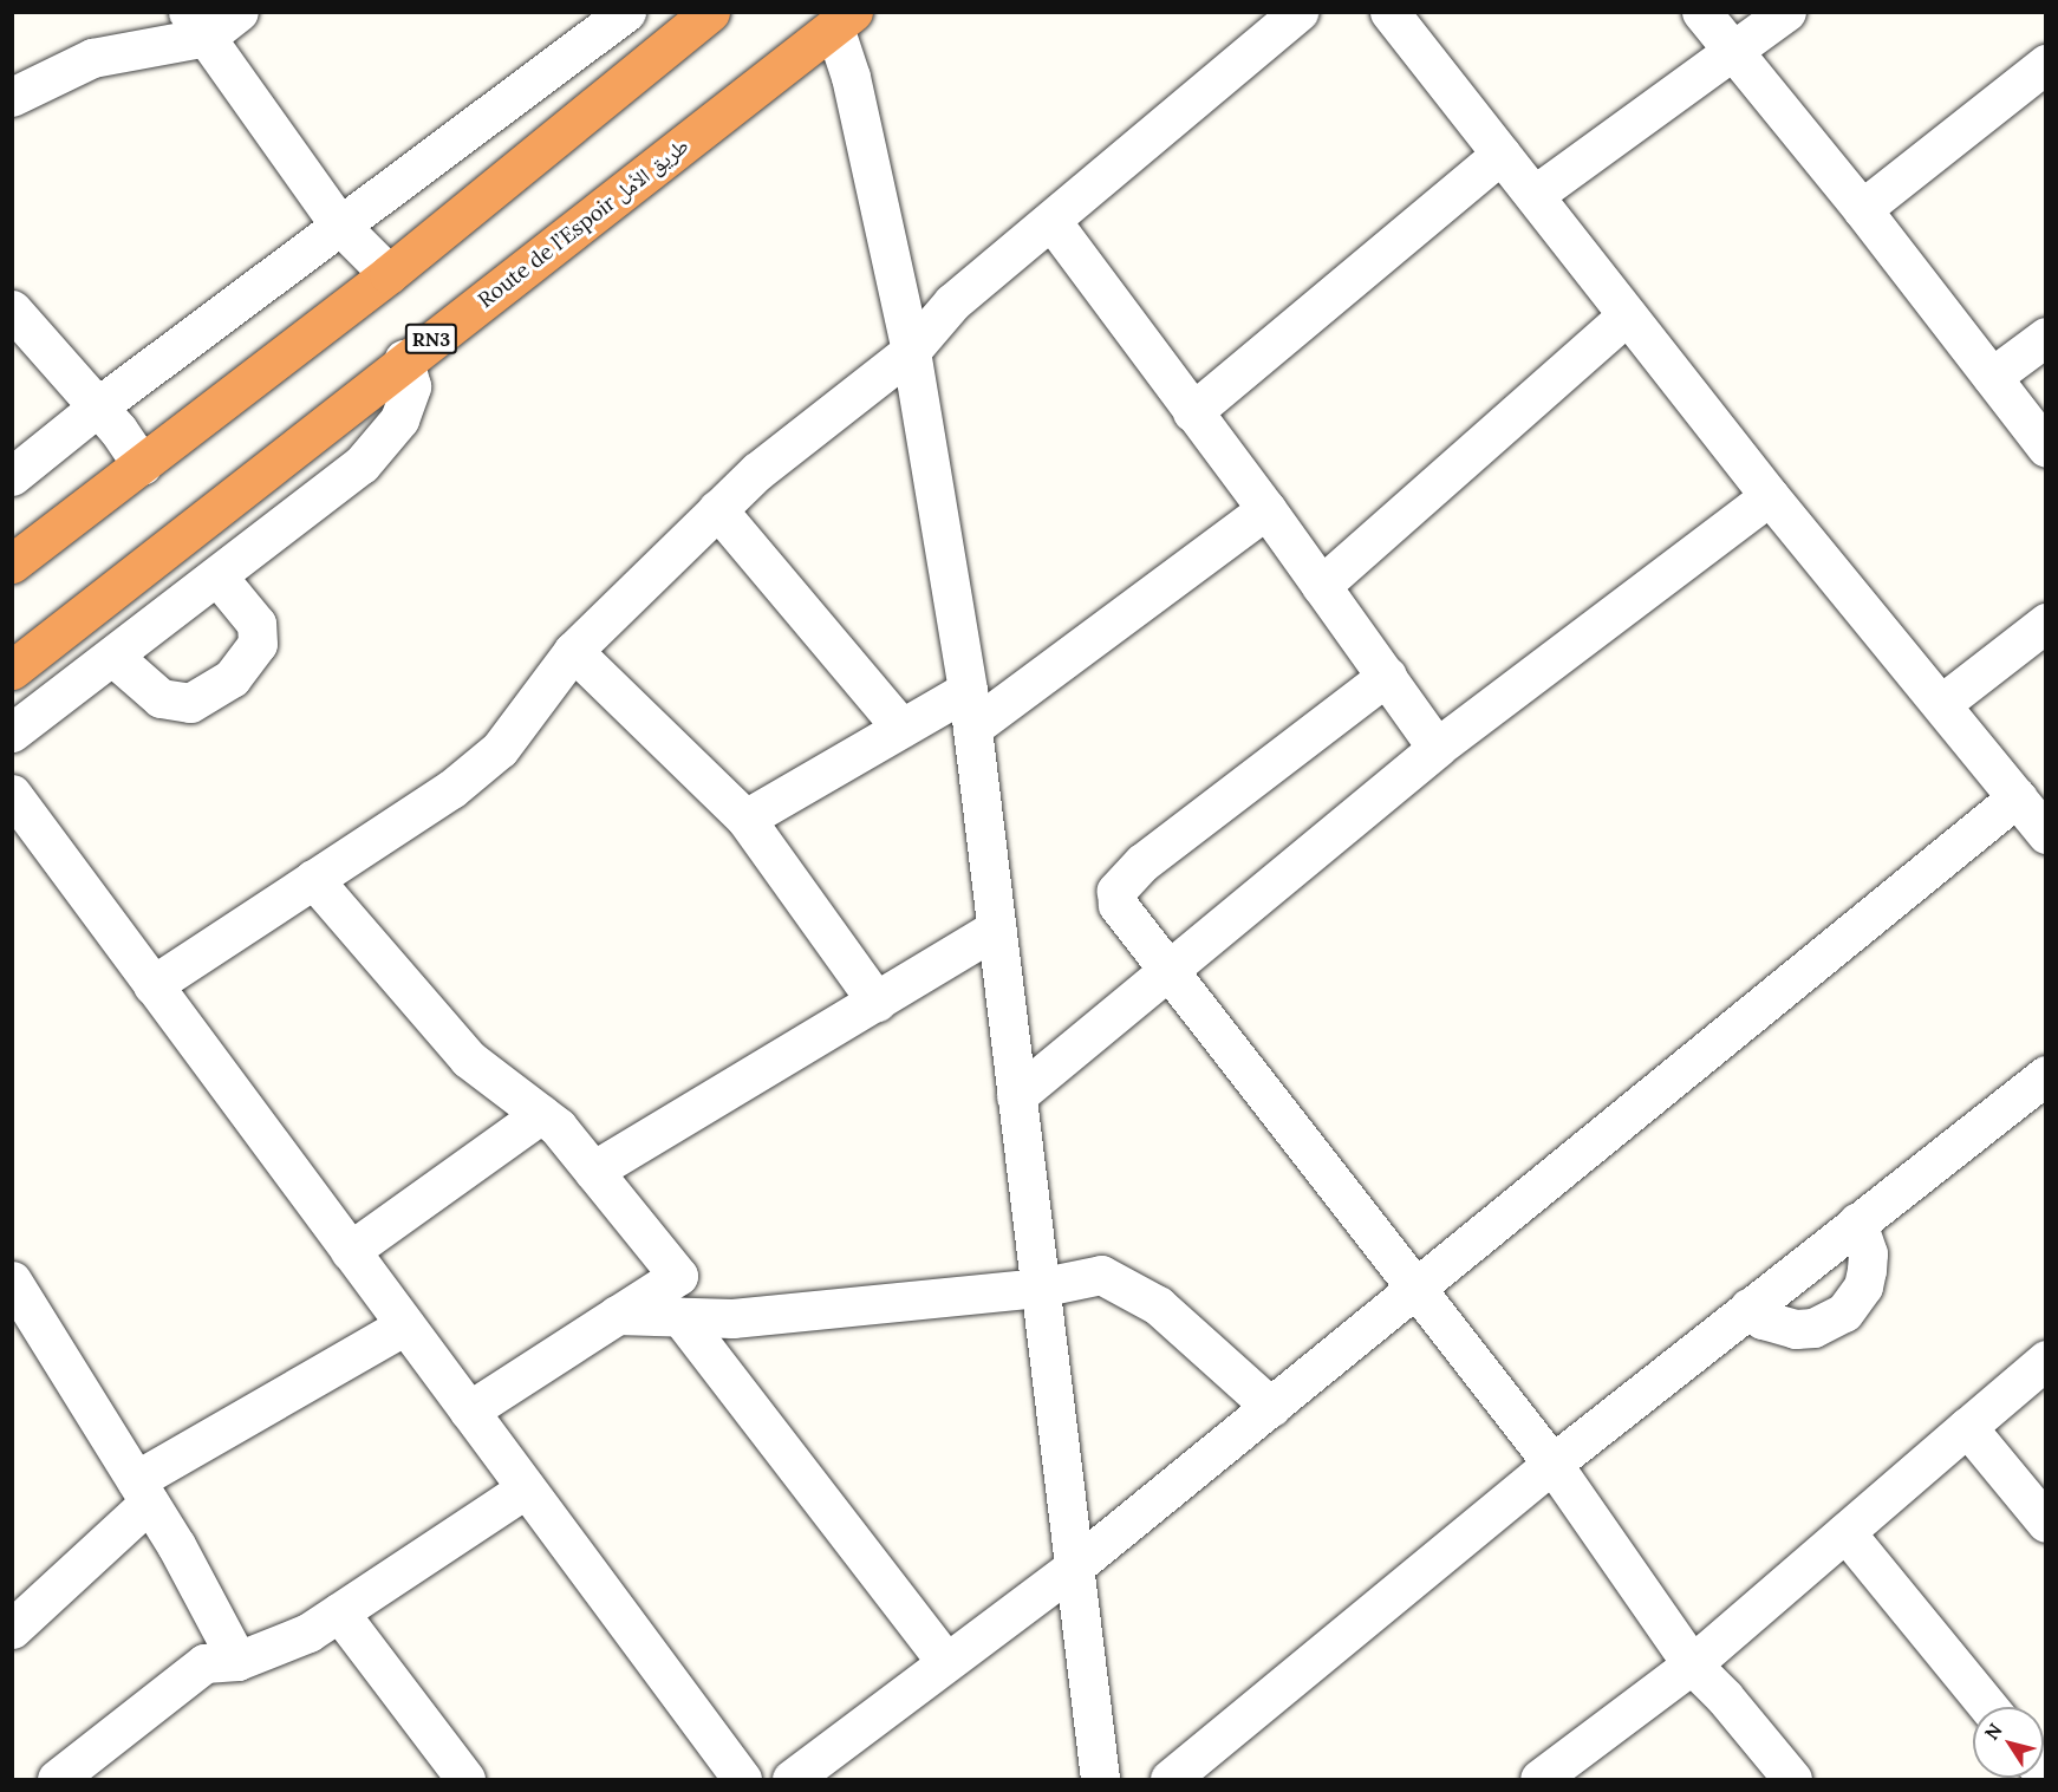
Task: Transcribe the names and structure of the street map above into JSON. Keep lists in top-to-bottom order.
{
  "streets": {
    "highway": ["Route de l’Espoir طريق الأمل", "RN3"]
  },
  "north": "top left"
}
